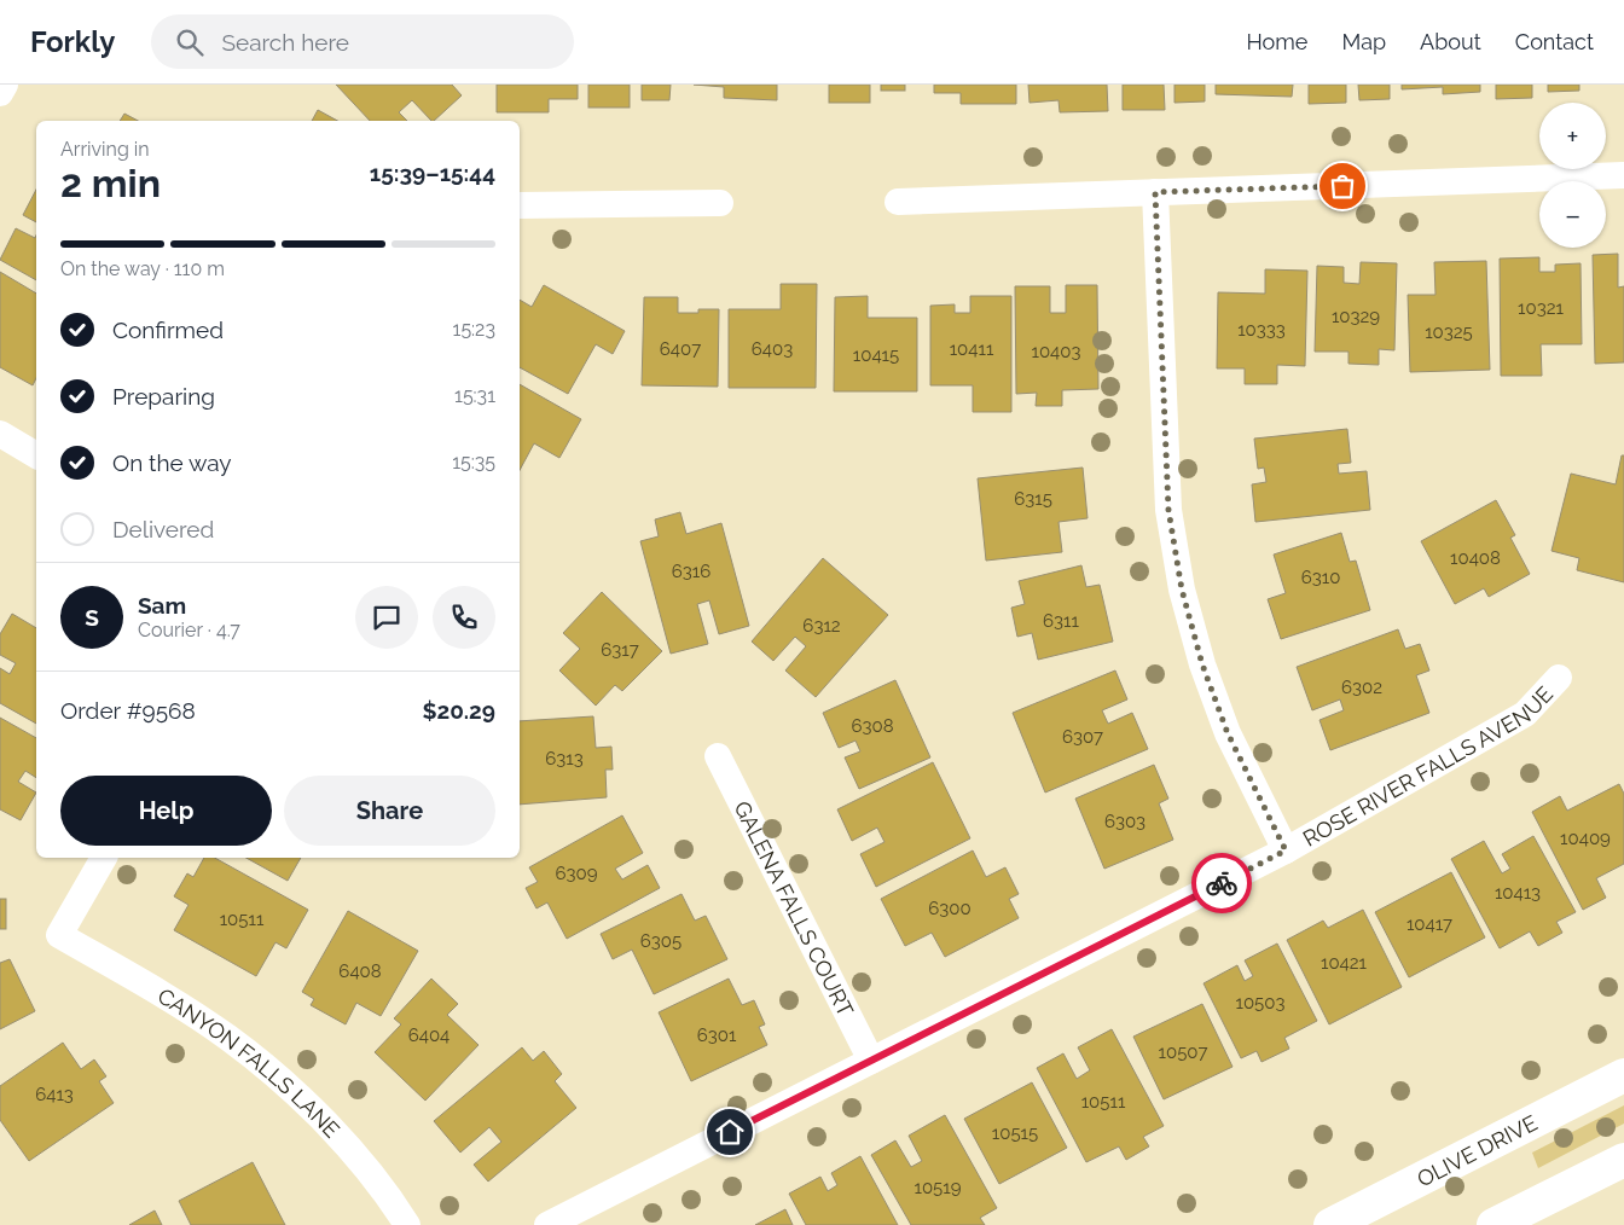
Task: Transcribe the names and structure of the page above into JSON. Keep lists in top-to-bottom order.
{
  "streets": {
    "main road": ["OLIVE DRIVE"],
    "street": ["ROSE RIVER FALLS AVENUE", "GALENA FALLS COURT", "CANYON FALLS LANE"]
  },
  "crossings": [
    ["ROSE RIVER FALLS AVENUE", "GALENA FALLS COURT"]
  ],
  "house_numbers": [
    "10321",
    "10329",
    "10333",
    "10325",
    "6407",
    "6403",
    "10411",
    "10403",
    "10415",
    "6315",
    "10408",
    "6316",
    "6310",
    "6311",
    "6312",
    "6317",
    "6302",
    "6308",
    "6307",
    "6313",
    "6303",
    "10409",
    "6309",
    "10413",
    "6300",
    "10511",
    "10417",
    "6305",
    "10421",
    "6408",
    "10503",
    "6404",
    "6301",
    "10507",
    "6413",
    "10511",
    "10515",
    "10519"
  ],
  "page": {
    "header": "Forkly",
    "search": "Search here",
    "nav": [
      "Home",
      "Map",
      "About",
      "Contact"
    ],
    "map_buttons": ["+", "−"],
    "heading": ["2 min", "Arriving in", "15:39–15:44"],
    "panel": [
      "Sam",
      "Courier · 4.7",
      "Order #9568",
      "$20.29"
    ],
    "bar": "On the way · 110 m",
    "list": [
      ["Confirmed", "15:23"],
      ["Preparing", "15:31"],
      ["On the way", "15:35"],
      "Delivered"
    ],
    "round": "S",
    "buttons": ["Help", "Share"]
  }
}
